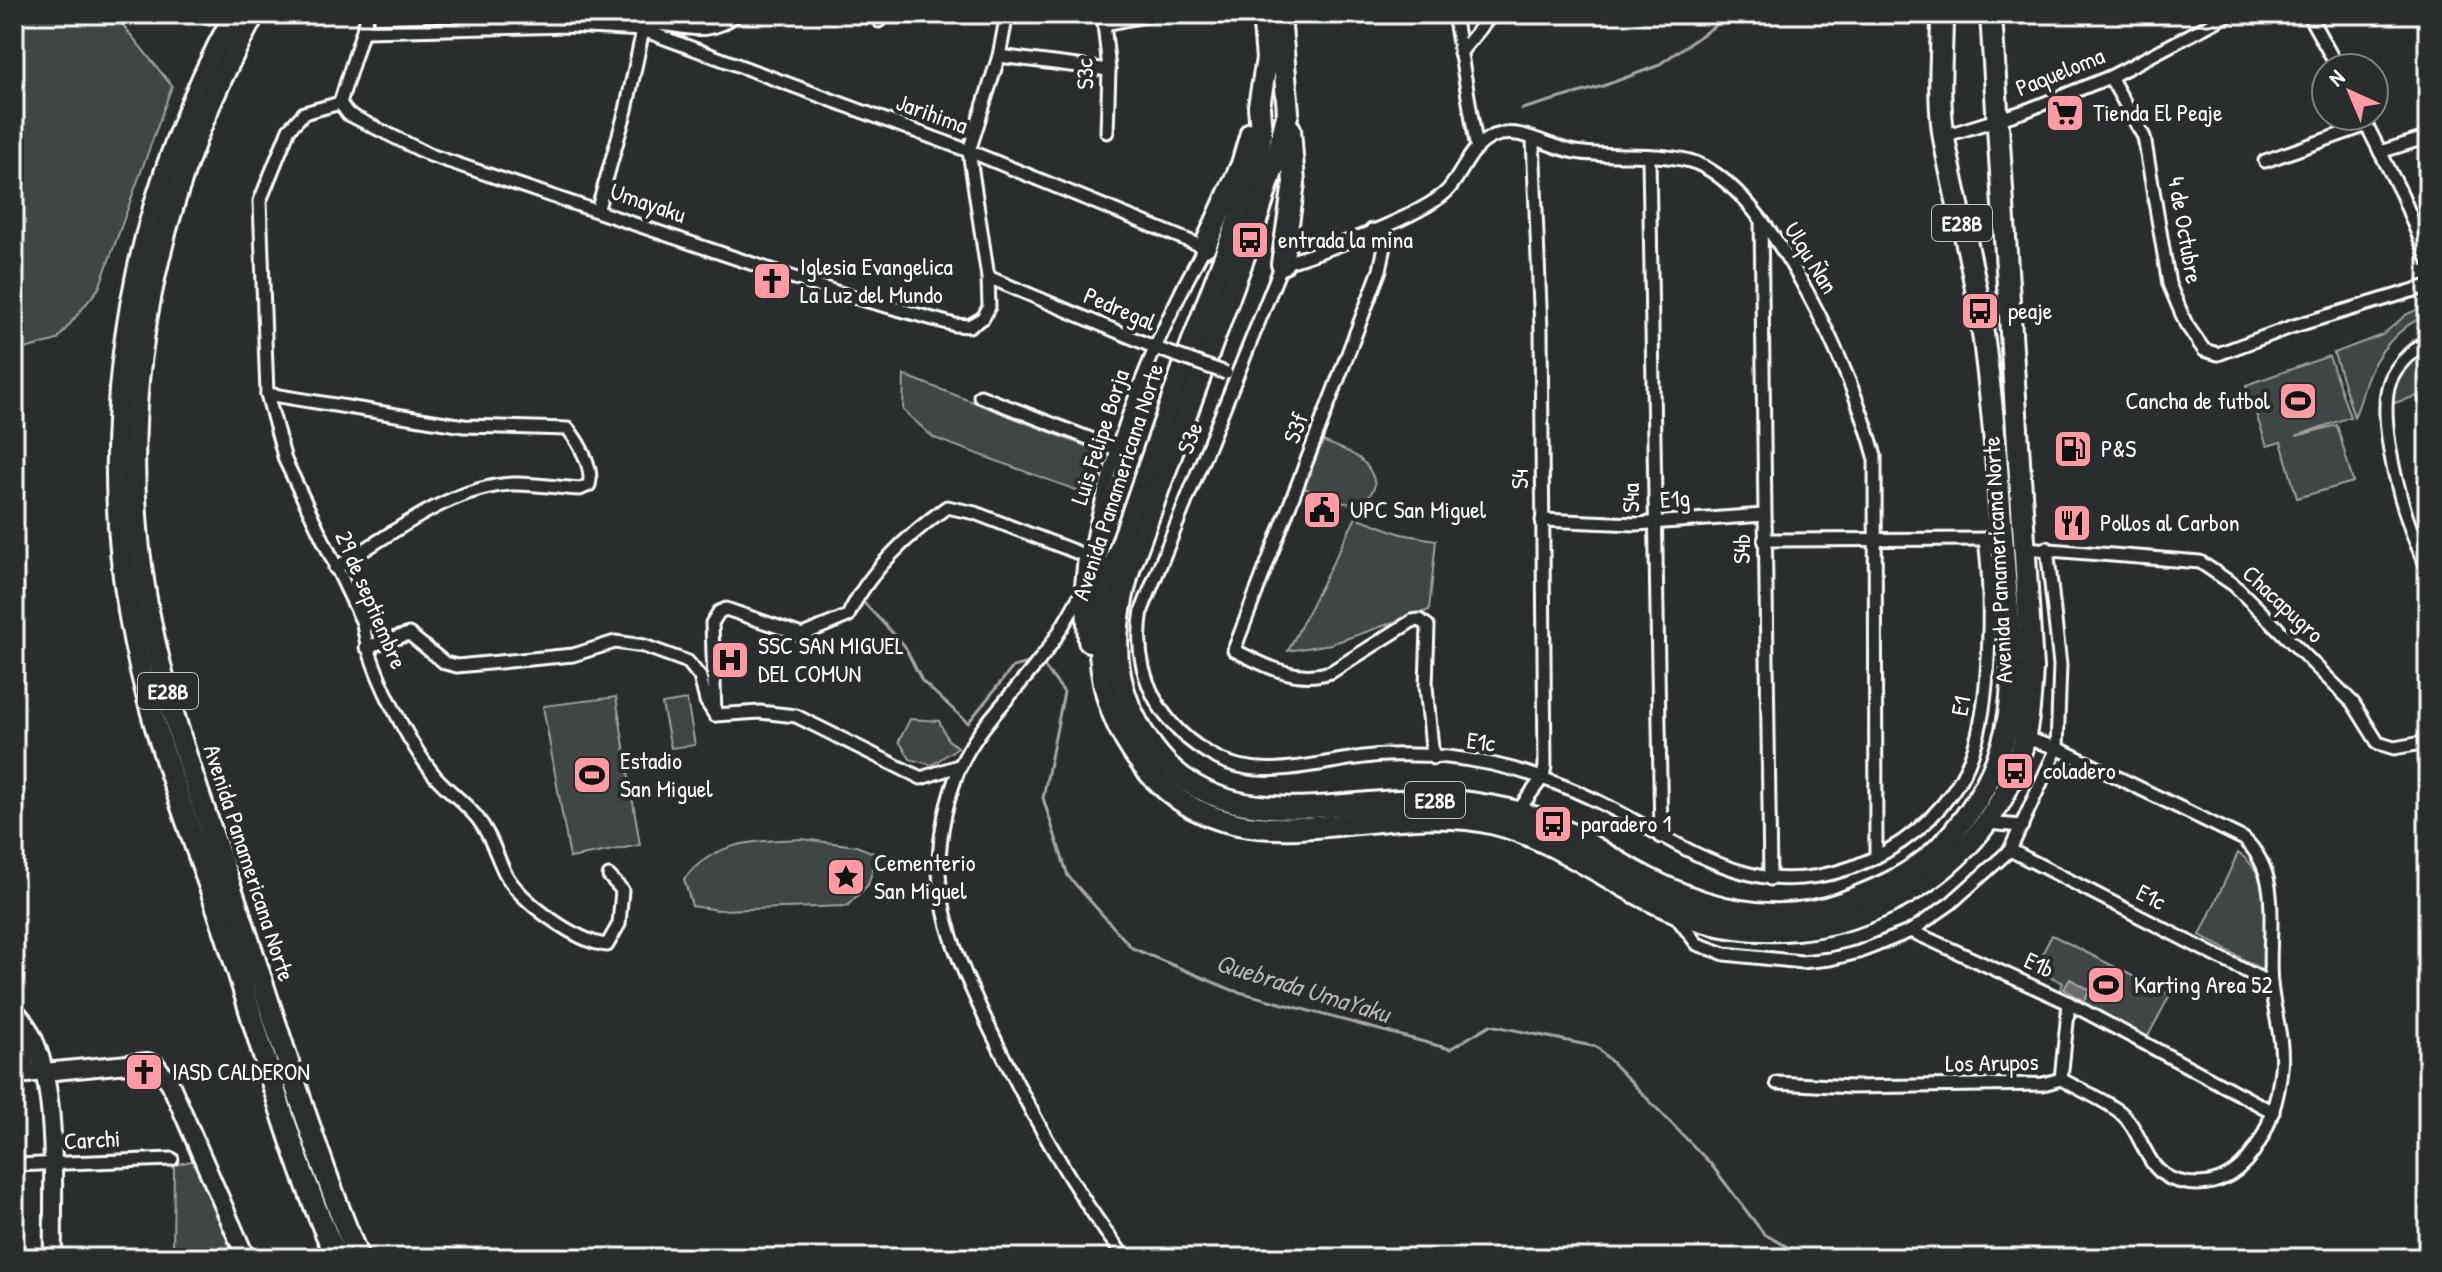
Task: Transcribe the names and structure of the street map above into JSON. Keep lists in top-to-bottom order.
{
  "streets": {
    "highway": ["E28B", "Avenida Panamericana Norte"],
    "street": [
      "Paqueloma",
      "S3c",
      "Jarihima",
      "Umayaku",
      "4 de Octubre",
      "Ulqu Ñan",
      "Pedregal",
      "S3f",
      "Luis Felipe Borja",
      "S3e",
      "S4",
      "S4a",
      "E1g",
      "S4b",
      "29 de septiembre",
      "Chacapugro",
      "E1",
      "E1c",
      "E1b",
      "Los Arupos",
      "Carchi"
    ]
  },
  "crossings": [
    ["Paqueloma", "4 de Octubre"],
    ["Paqueloma", "Avenida Panamericana Norte"],
    ["Jarihima", "Luis Felipe Borja"],
    ["Umayaku", "Pedregal"],
    ["Umayaku", "29 de septiembre"],
    ["Ulqu Ñan", "S4"],
    ["Ulqu Ñan", "S4a"],
    ["Ulqu Ñan", "S4b"],
    ["Ulqu Ñan", "E1"],
    ["Ulqu Ñan", "E1c"],
    ["Pedregal", "Luis Felipe Borja"],
    ["Pedregal", "S3e"],
    ["S3f", "E1c"],
    ["S3e", "E1c"],
    ["S4", "E1g"],
    ["S4", "E1c"],
    ["Avenida Panamericana Norte", "Chacapugro"],
    ["Avenida Panamericana Norte", "E1"],
    ["Avenida Panamericana Norte", "Los Arupos"],
    ["S4a", "E1g"],
    ["S4a", "E1c"],
    ["E1g", "S4b"],
    ["S4b", "E1c"],
    ["E1", "E1c"],
    ["E1c", "Los Arupos"],
    ["E1b", "Los Arupos"]
  ],
  "water": ["Quebrada UmaYaku"],
  "places": {
    "supermarket": ["Tienda El Peaje"],
    "bus stop": [
      "entrada la mina",
      "peaje",
      "coladero",
      "paradero 1"
    ],
    "church": ["Iglesia Evangelica La Luz del Mundo", "IASD CALDERON"],
    "sports": ["Cancha de futbol", "Estadio San Miguel", "Karting Area 52"],
    "fuel station": ["P&S"],
    "public building": ["UPC San Miguel"],
    "restaurant": ["Pollos al Carbon"],
    "hospital": ["SSC SAN MIGUEL DEL COMUN"],
    "place": ["Cementerio San Miguel"]
  },
  "north": "top left"
}
